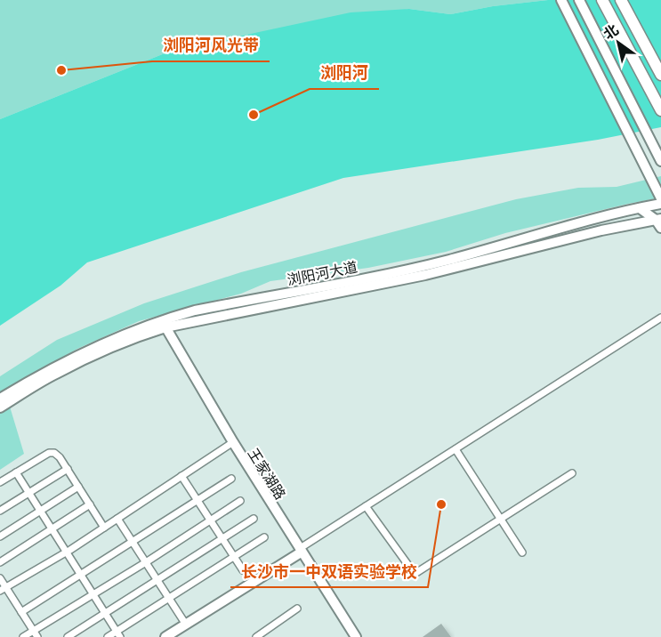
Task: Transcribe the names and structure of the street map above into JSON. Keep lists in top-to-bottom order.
{
  "streets": {
    "main road": ["浏阳河大道", "王家湖路"]
  },
  "crossings": [
    ["浏阳河大道", "王家湖路"]
  ],
  "places": ["浏阳河风光带", "浏阳河", "长沙市一中双语实验学校"],
  "north": "top left"
}
